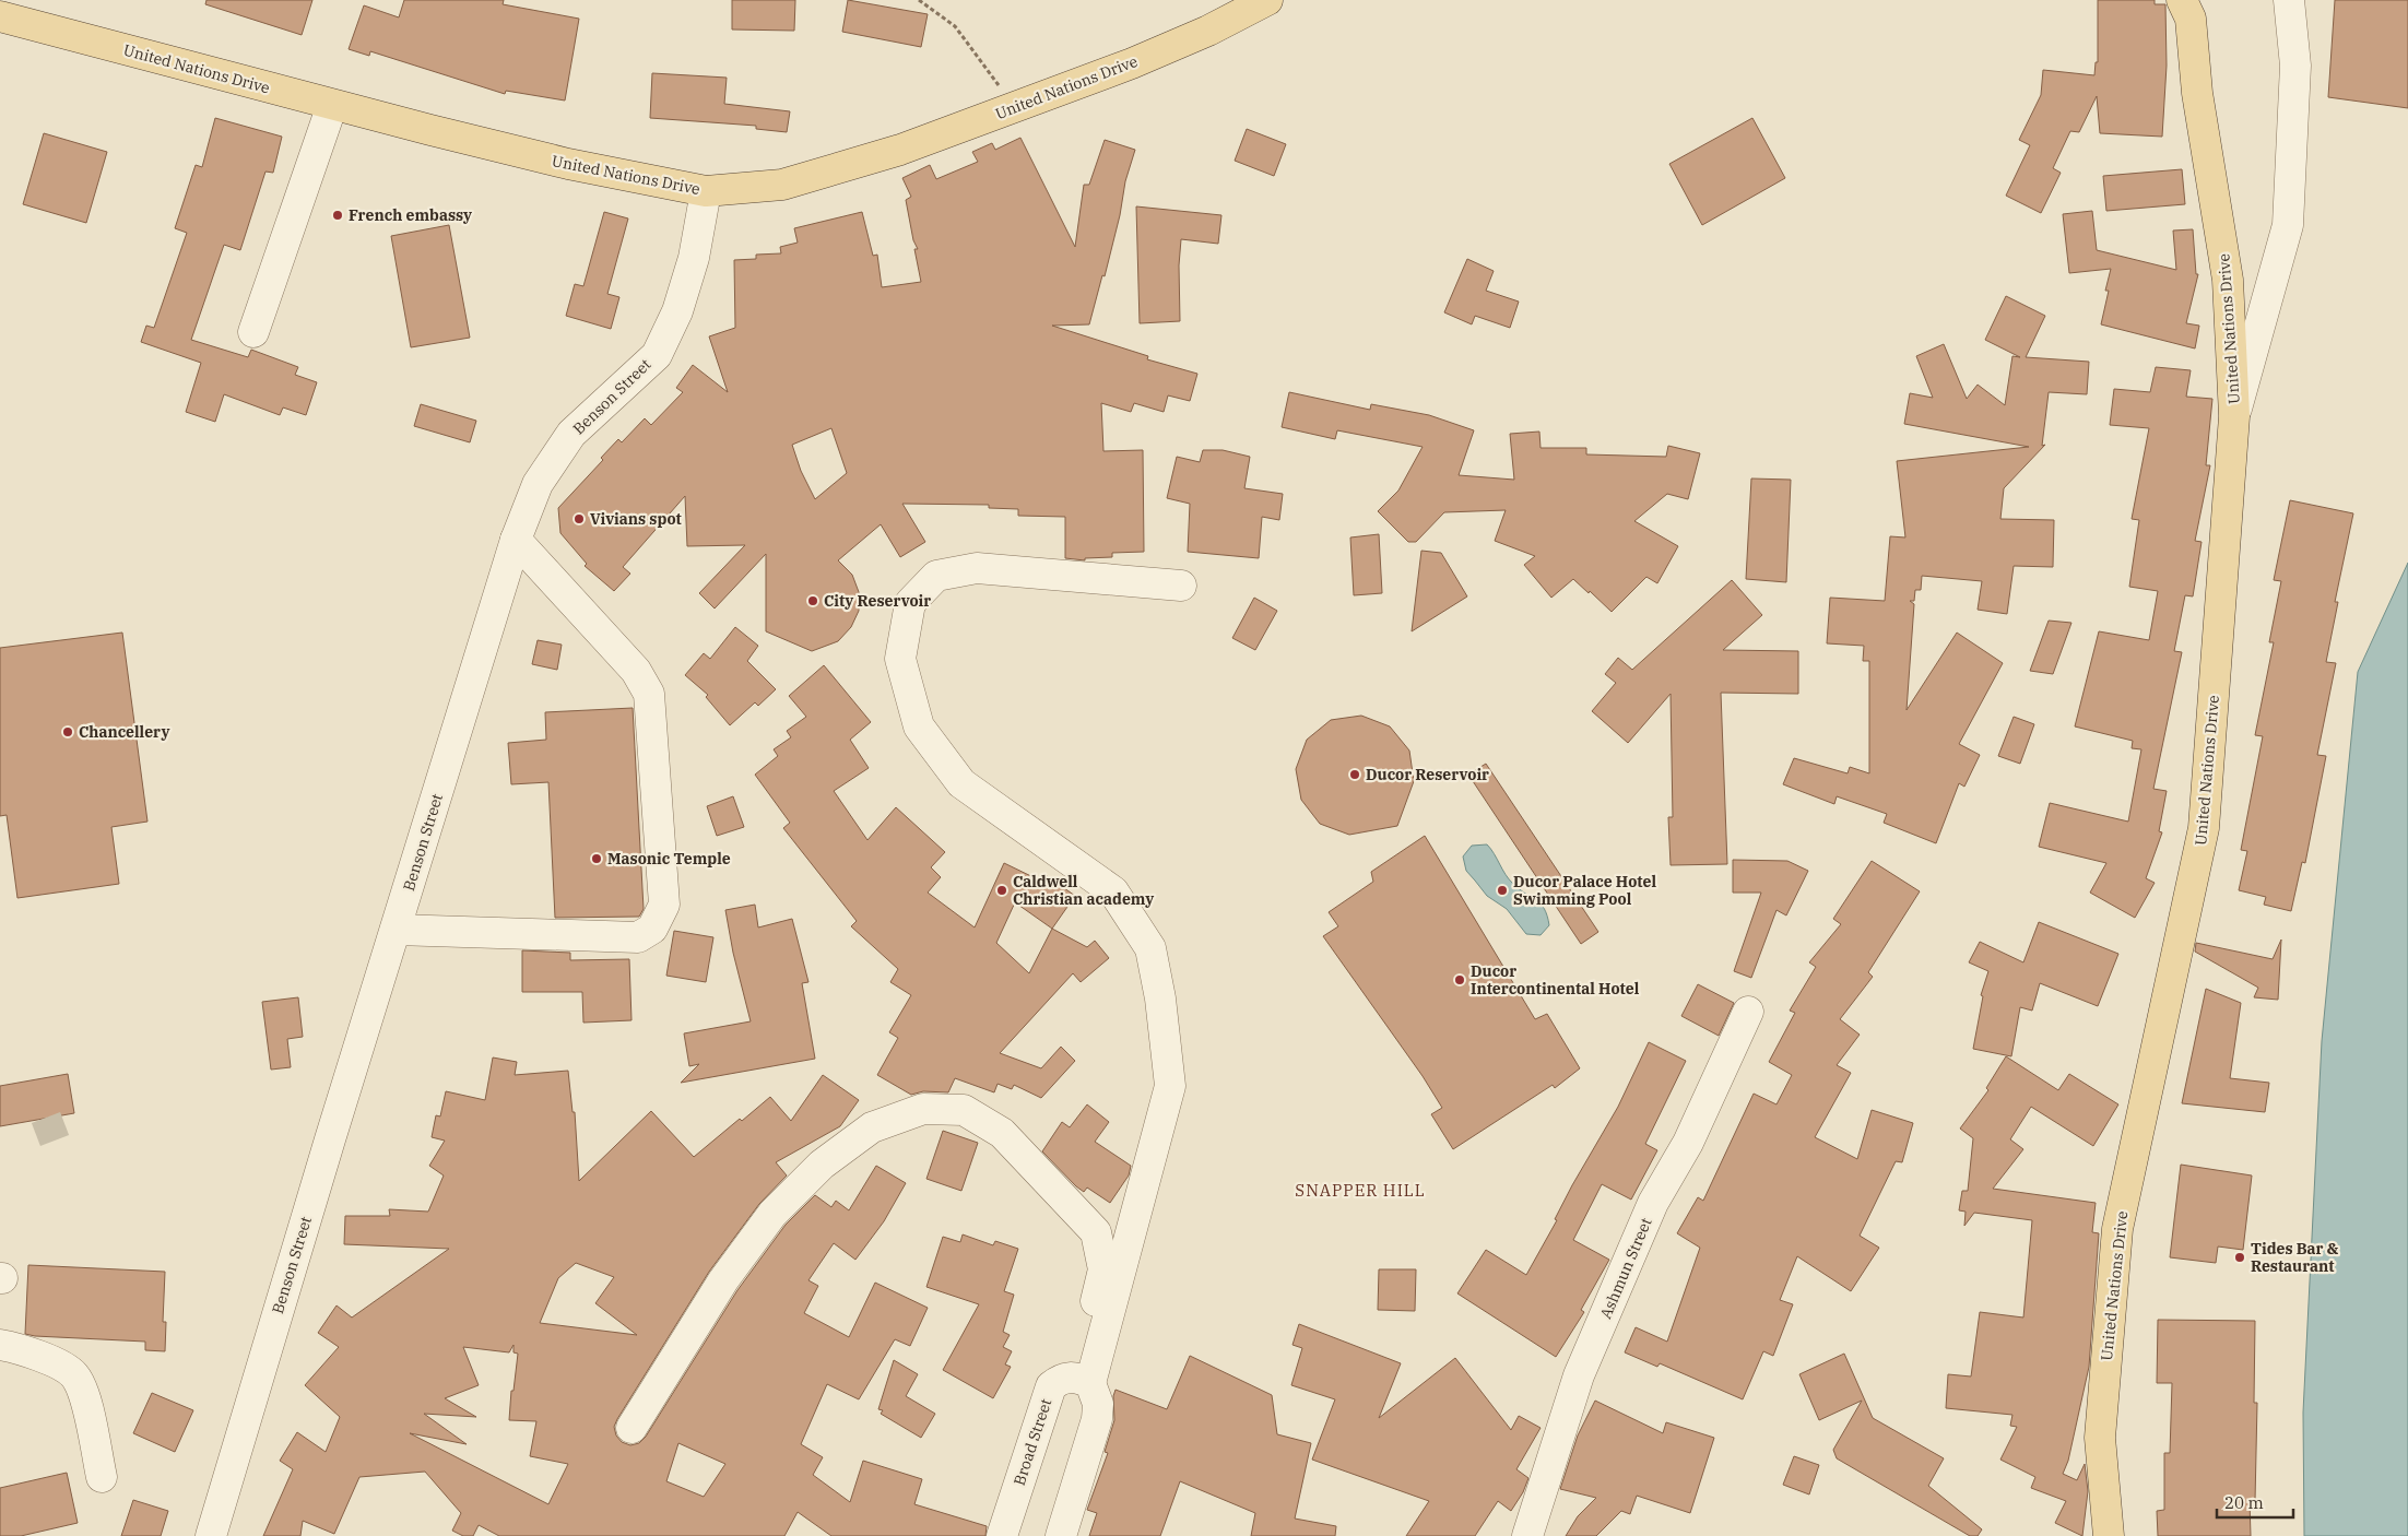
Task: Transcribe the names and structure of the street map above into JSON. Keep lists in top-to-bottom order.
{
  "streets": {
    "main road": ["United Nations Drive"],
    "street": ["Benson Street", "Ashmun Street", "Broad Street"]
  },
  "crossings": [
    ["United Nations Drive", "Benson Street"]
  ],
  "districts": ["SNAPPER HILL"],
  "places": [
    "French embassy",
    "Vivians spot",
    "City Reservoir",
    "Chancellery",
    "Ducor Reservoir",
    "Masonic Temple",
    "Caldwell Christian academy",
    "Ducor Palace Hotel Swimming Pool",
    "Ducor Intercontinental Hotel",
    "Tides Bar & Restaurant"
  ],
  "scale_bar": "20 m"
}
